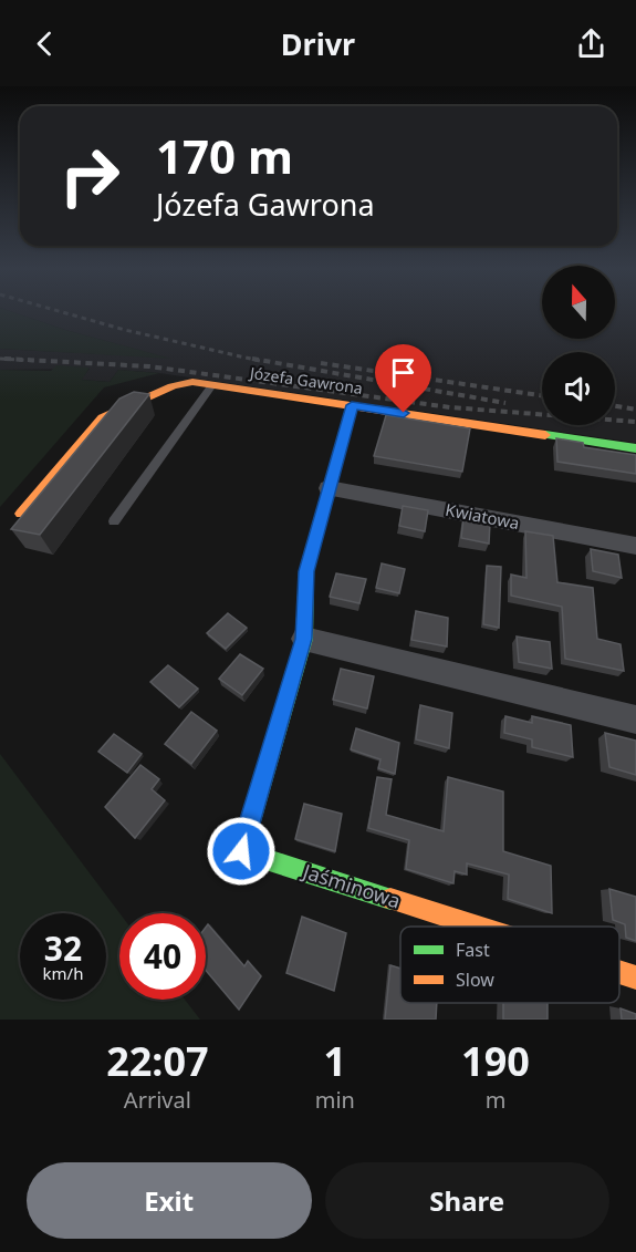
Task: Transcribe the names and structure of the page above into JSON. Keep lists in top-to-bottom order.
{
  "streets": {
    "street": ["Józefa Gawrona", "Kwiatowa", "Jaśminowa"]
  },
  "crossings": [
    ["Józefa Gawrona", "Jaśminowa"],
    ["Kwiatowa", "Jaśminowa"]
  ],
  "legend": ["Fast", "Slow"],
  "north": "top",
  "page": {
    "header": "Drivr",
    "turn": ["170 m", "Józefa Gawrona"],
    "speed": "32 km/h",
    "limit": "40",
    "eta": [
      "22:07",
      "Arrival",
      "1",
      "min",
      "190",
      "m"
    ],
    "buttons": ["Exit", "Share"]
  }
}
